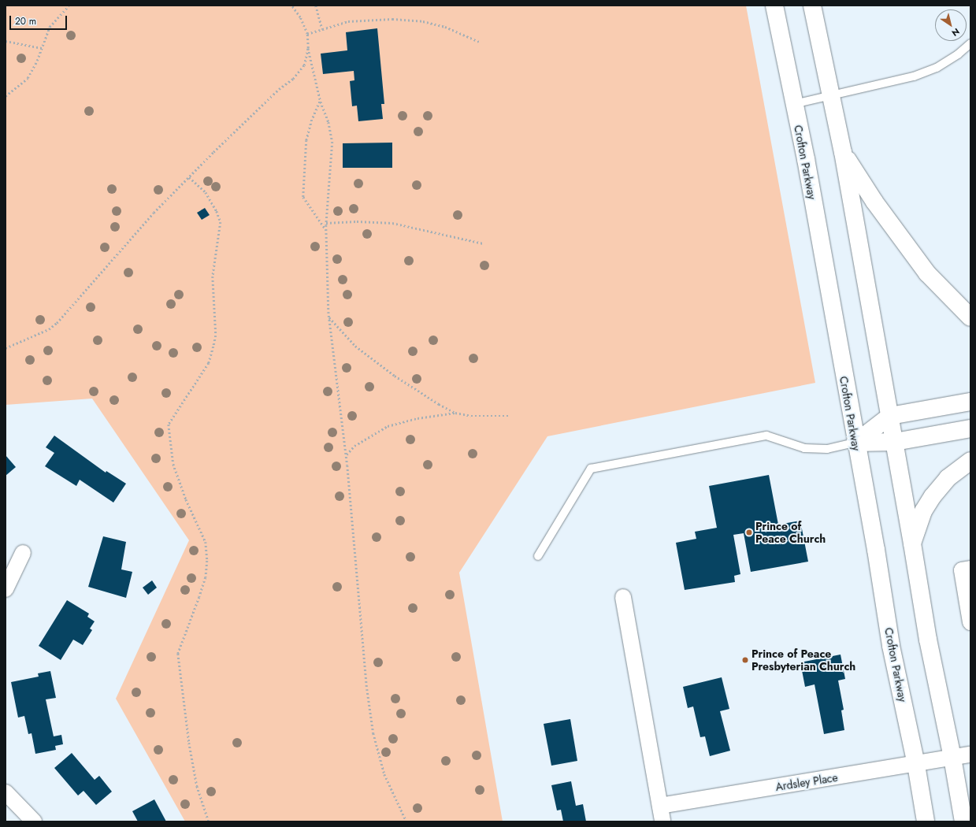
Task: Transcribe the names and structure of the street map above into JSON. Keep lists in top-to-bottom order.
{
  "streets": {
    "street": ["Crofton Parkway", "Ardsley Place"]
  },
  "crossings": [
    ["Crofton Parkway", "Ardsley Place"]
  ],
  "places": ["Prince of Peace Church", "Prince of Peace Presbyterian Church"],
  "scale_bar": "20 m",
  "north": "bottom right"
}
